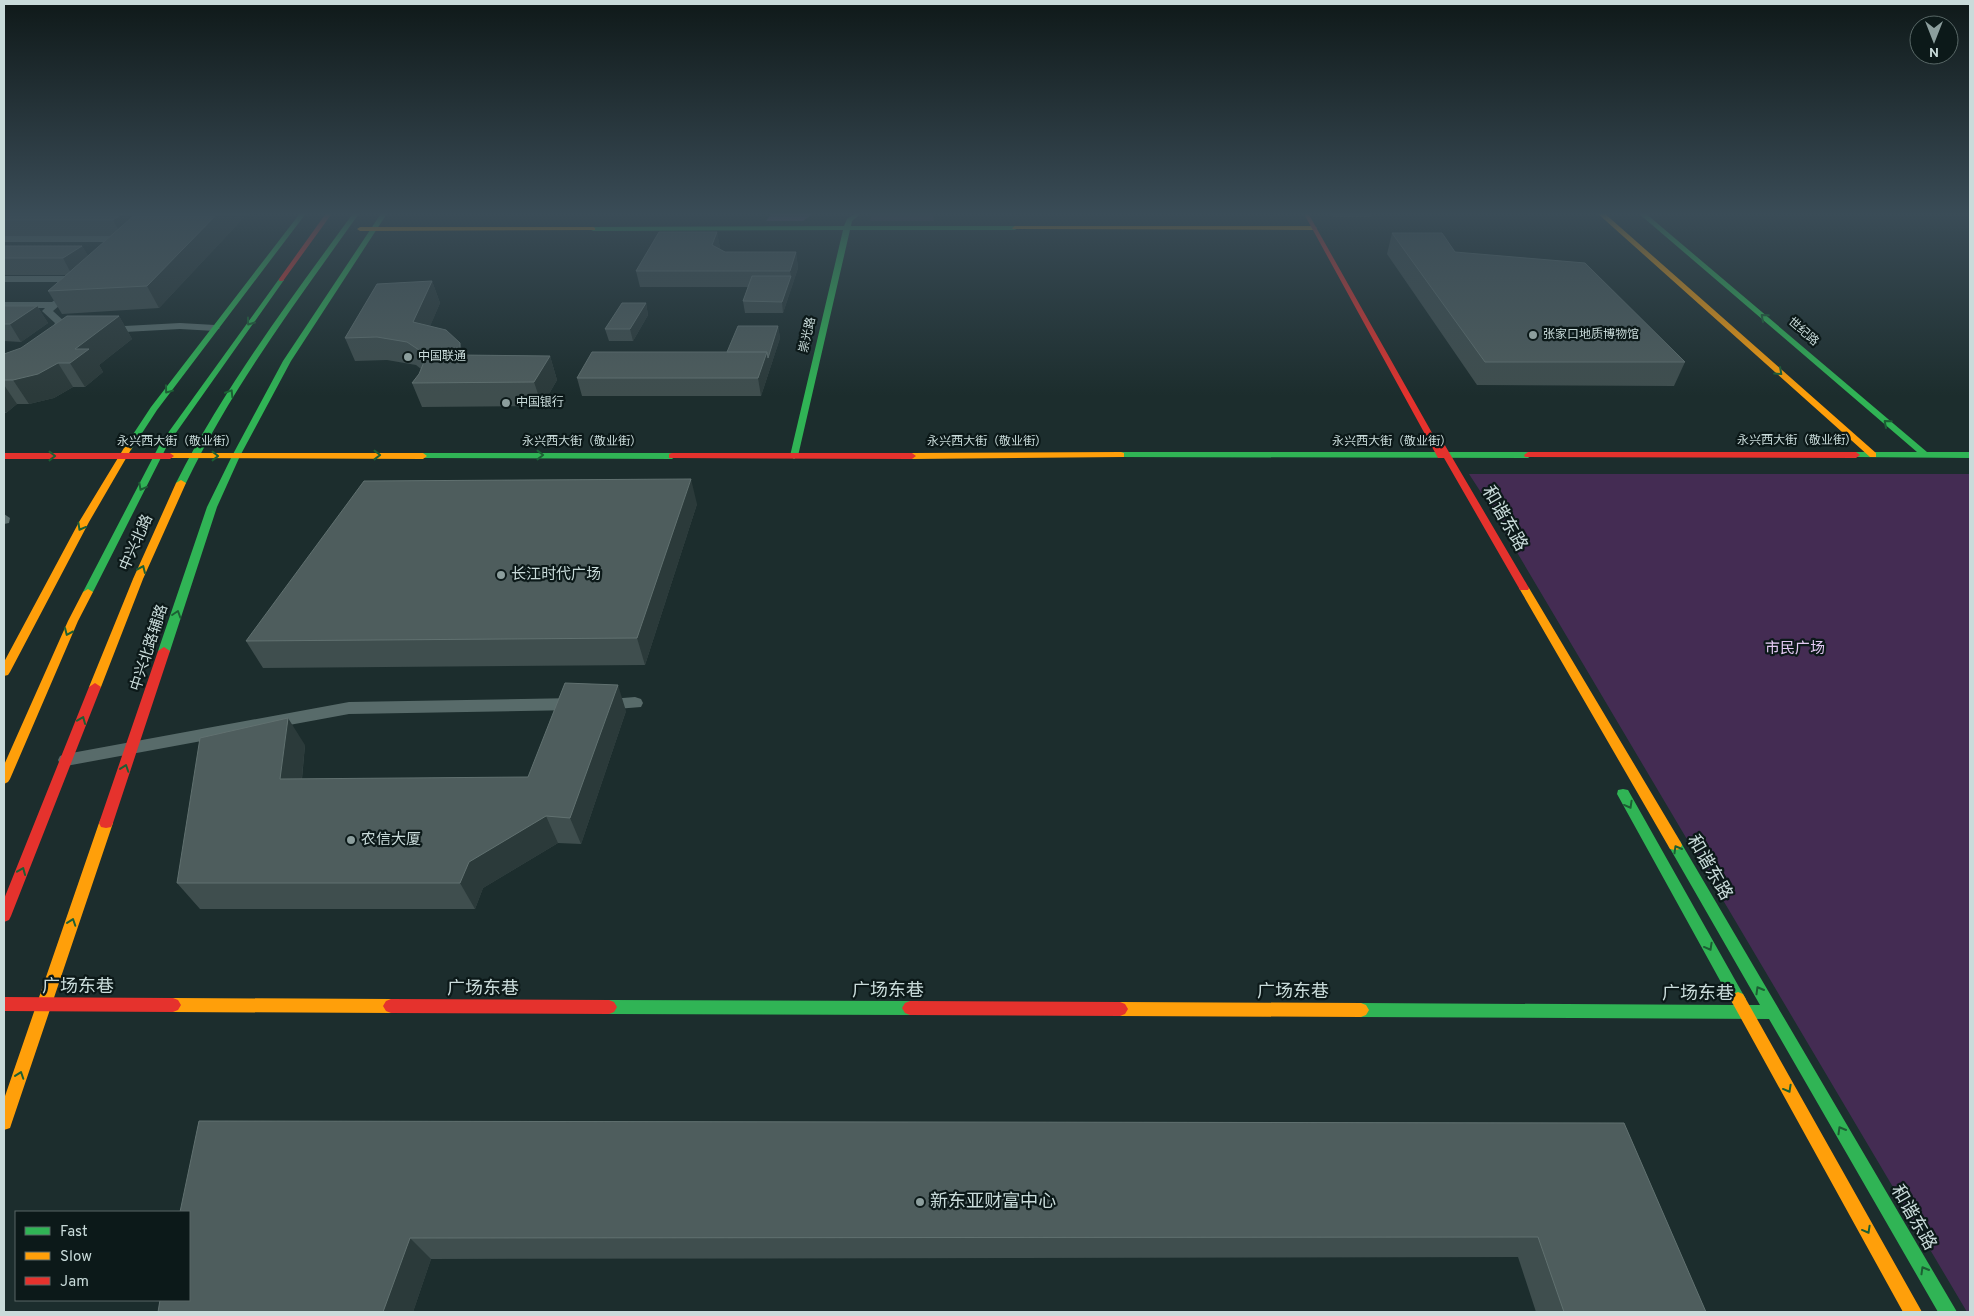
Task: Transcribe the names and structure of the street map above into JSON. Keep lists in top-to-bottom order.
{
  "streets": {
    "street": [
      "世纪路",
      "崇光路",
      "永兴西大街（敬业街）",
      "和谐东路",
      "中兴北路",
      "中兴北路辅路",
      "广场东巷"
    ]
  },
  "crossings": [
    ["世纪路", "永兴西大街（敬业街）"],
    ["崇光路", "永兴西大街（敬业街）"],
    ["永兴西大街（敬业街）", "和谐东路"],
    ["永兴西大街（敬业街）", "中兴北路"],
    ["永兴西大街（敬业街）", "中兴北路辅路"],
    ["和谐东路", "广场东巷"],
    ["中兴北路辅路", "广场东巷"]
  ],
  "one_way": ["中兴北路辅路"],
  "parks": ["市民广场"],
  "places": [
    "张家口地质博物馆",
    "中国联通",
    "中国银行",
    "长江时代广场",
    "农信大厦",
    "新东亚财富中心"
  ],
  "legend": ["Fast", "Slow", "Jam"],
  "north": "bottom"
}
